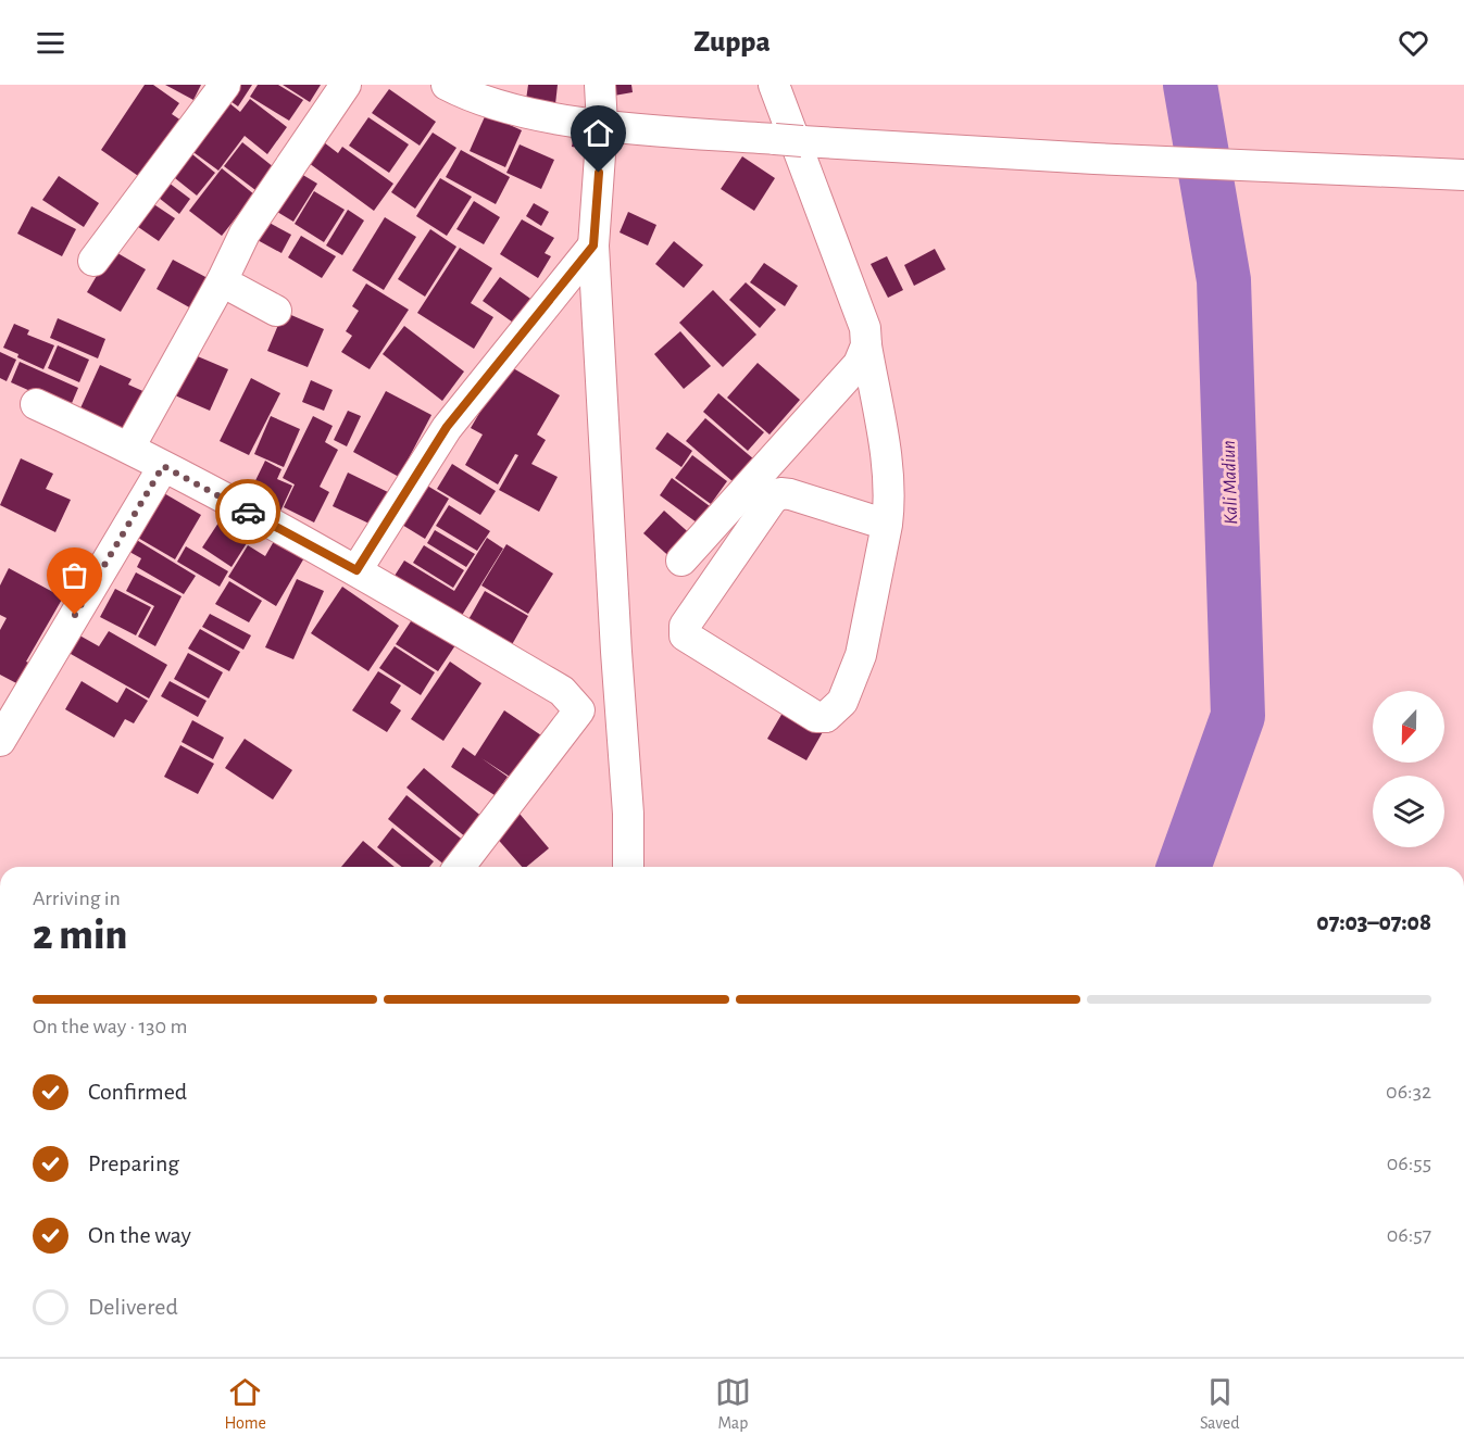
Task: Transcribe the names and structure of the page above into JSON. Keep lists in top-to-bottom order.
{
  "water": ["Kali Madiun"],
  "north": "bottom",
  "page": {
    "header": "Zuppa",
    "heading": ["2 min", "Arriving in", "07:03–07:08"],
    "bar": "On the way · 130 m",
    "list": [
      ["Confirmed", "06:32"],
      ["Preparing", "06:55"],
      ["On the way", "06:57"],
      "Delivered"
    ],
    "tabs": ["Home", "Map", "Saved"]
  }
}
